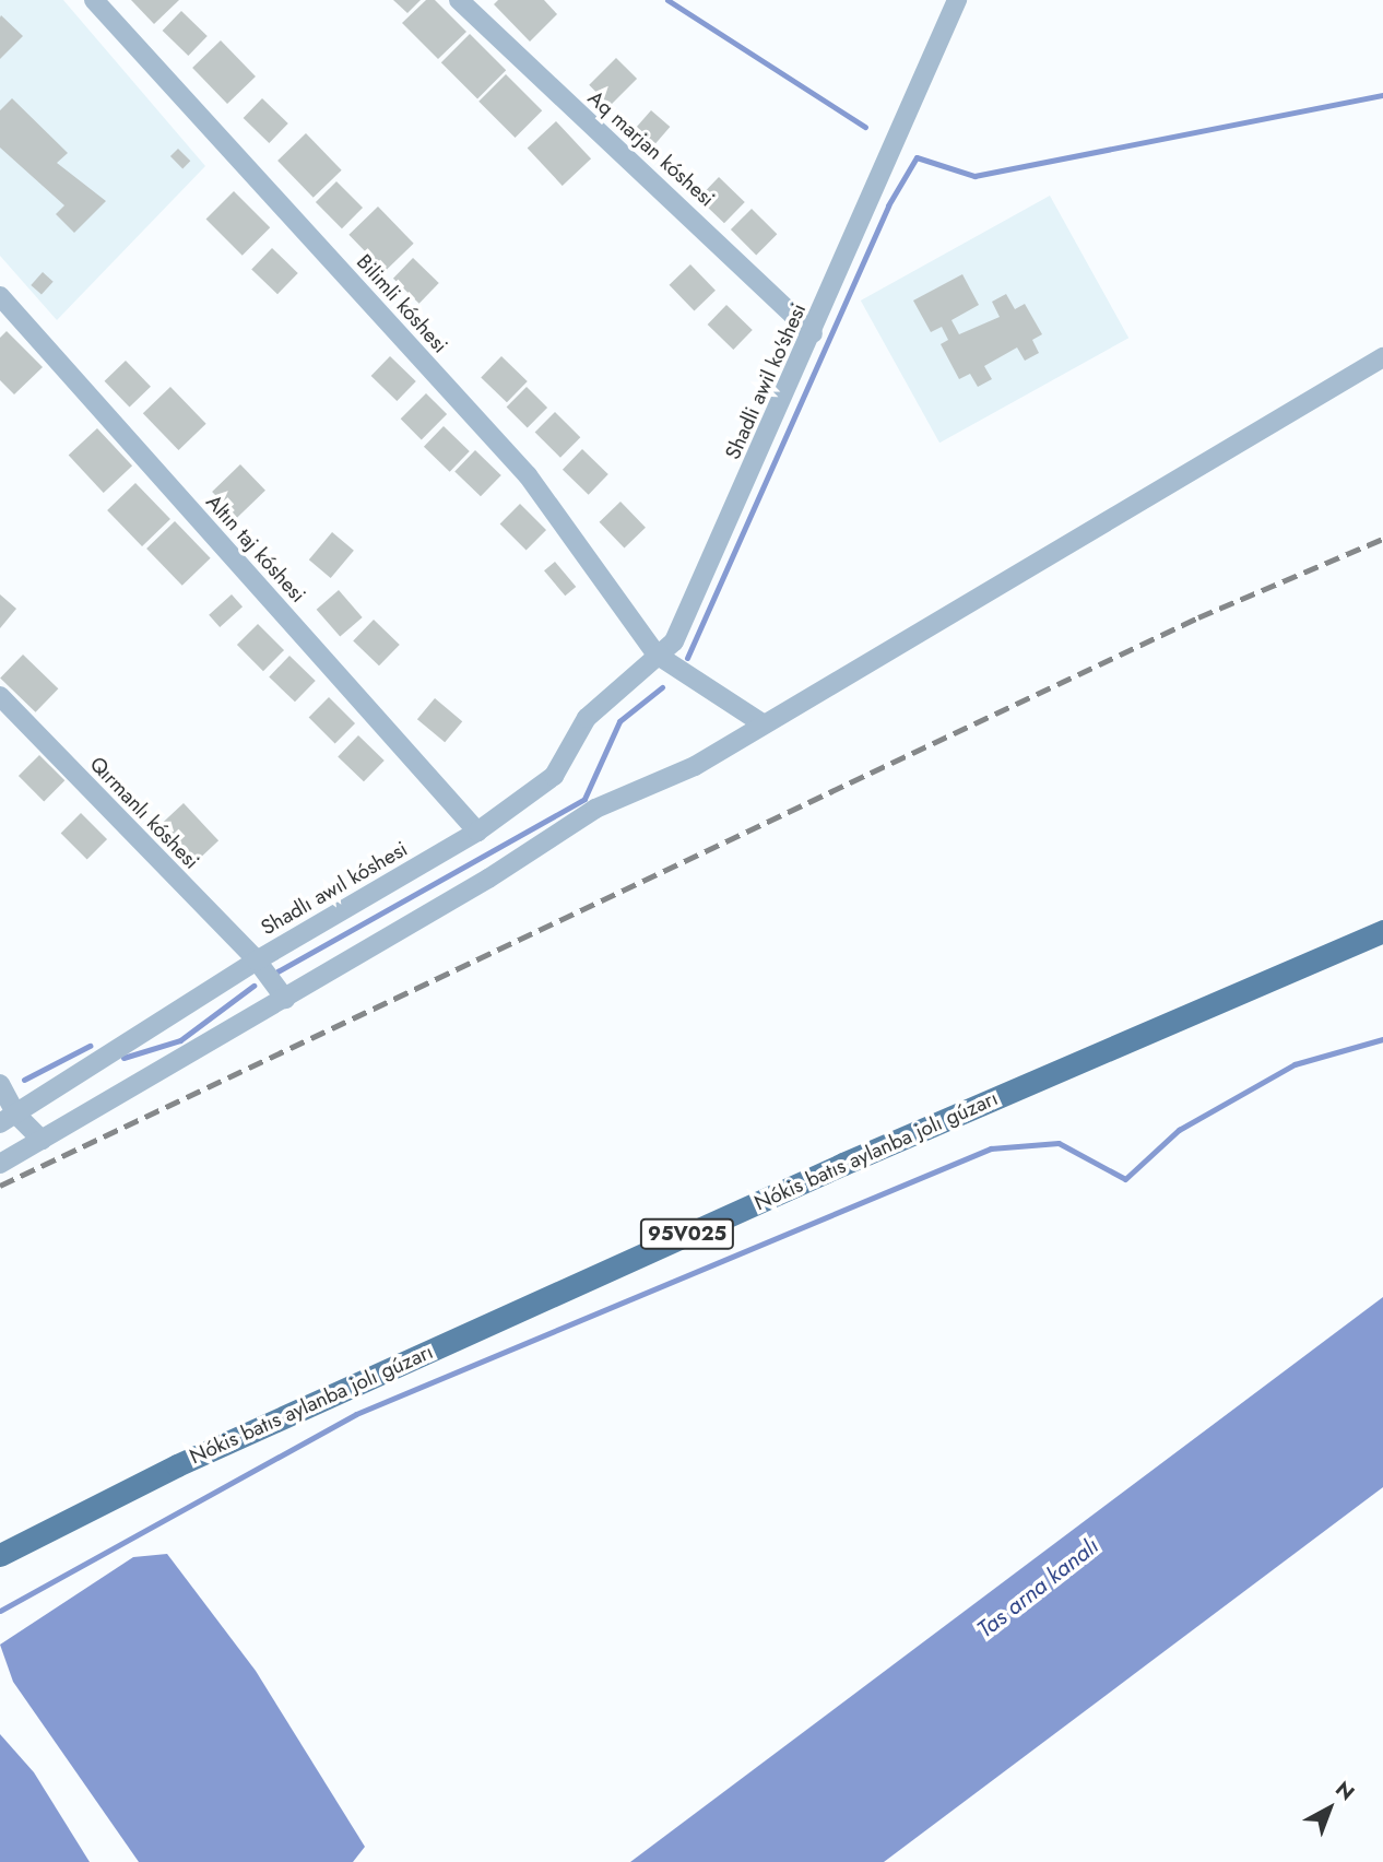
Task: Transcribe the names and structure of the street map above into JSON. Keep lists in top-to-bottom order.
{
  "streets": {
    "main road": ["Nókis batıs aylanba jolı gúzarı", "95V025"],
    "street": [
      "Aq marjan kóshesi",
      "Bilimli kóshesi",
      "Shadli awil ko'shesi",
      "Altın taj kóshesi",
      "Qırmanlı kóshesi",
      "Shadlı awıl kóshesi"
    ]
  },
  "crossings": [
    ["Aq marjan kóshesi", "Shadli awil ko'shesi"],
    ["Bilimli kóshesi", "Shadli awil ko'shesi"],
    ["Bilimli kóshesi", "Shadlı awıl kóshesi"],
    ["Shadli awil ko'shesi", "Shadlı awıl kóshesi"],
    ["Altın taj kóshesi", "Shadlı awıl kóshesi"],
    ["Qırmanlı kóshesi", "Shadlı awıl kóshesi"]
  ],
  "water": ["Tas arna kanalı"],
  "north": "top right"
}
